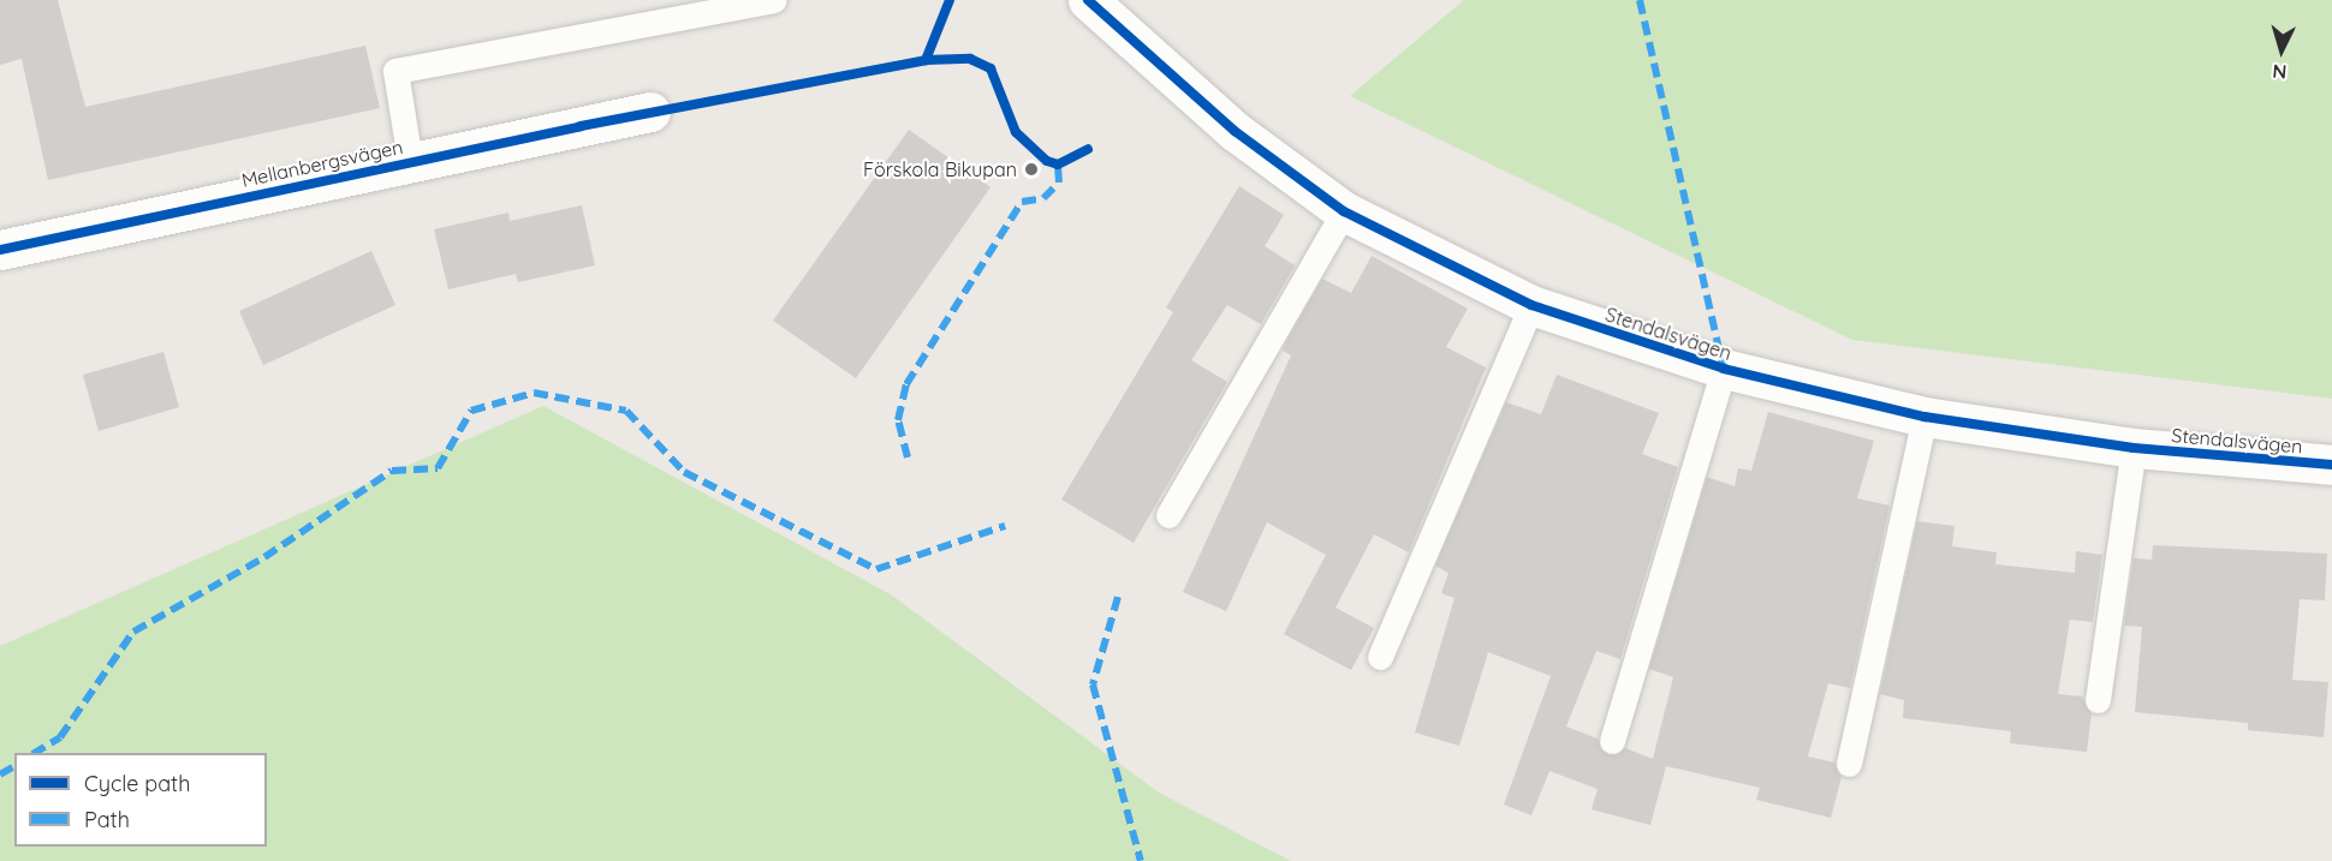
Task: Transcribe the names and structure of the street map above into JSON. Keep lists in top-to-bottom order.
{
  "streets": {
    "street": ["Mellanbergsvägen", "Stendalsvägen"]
  },
  "places": ["Förskola Bikupan"],
  "legend": ["Cycle path", "Path"],
  "north": "bottom"
}
